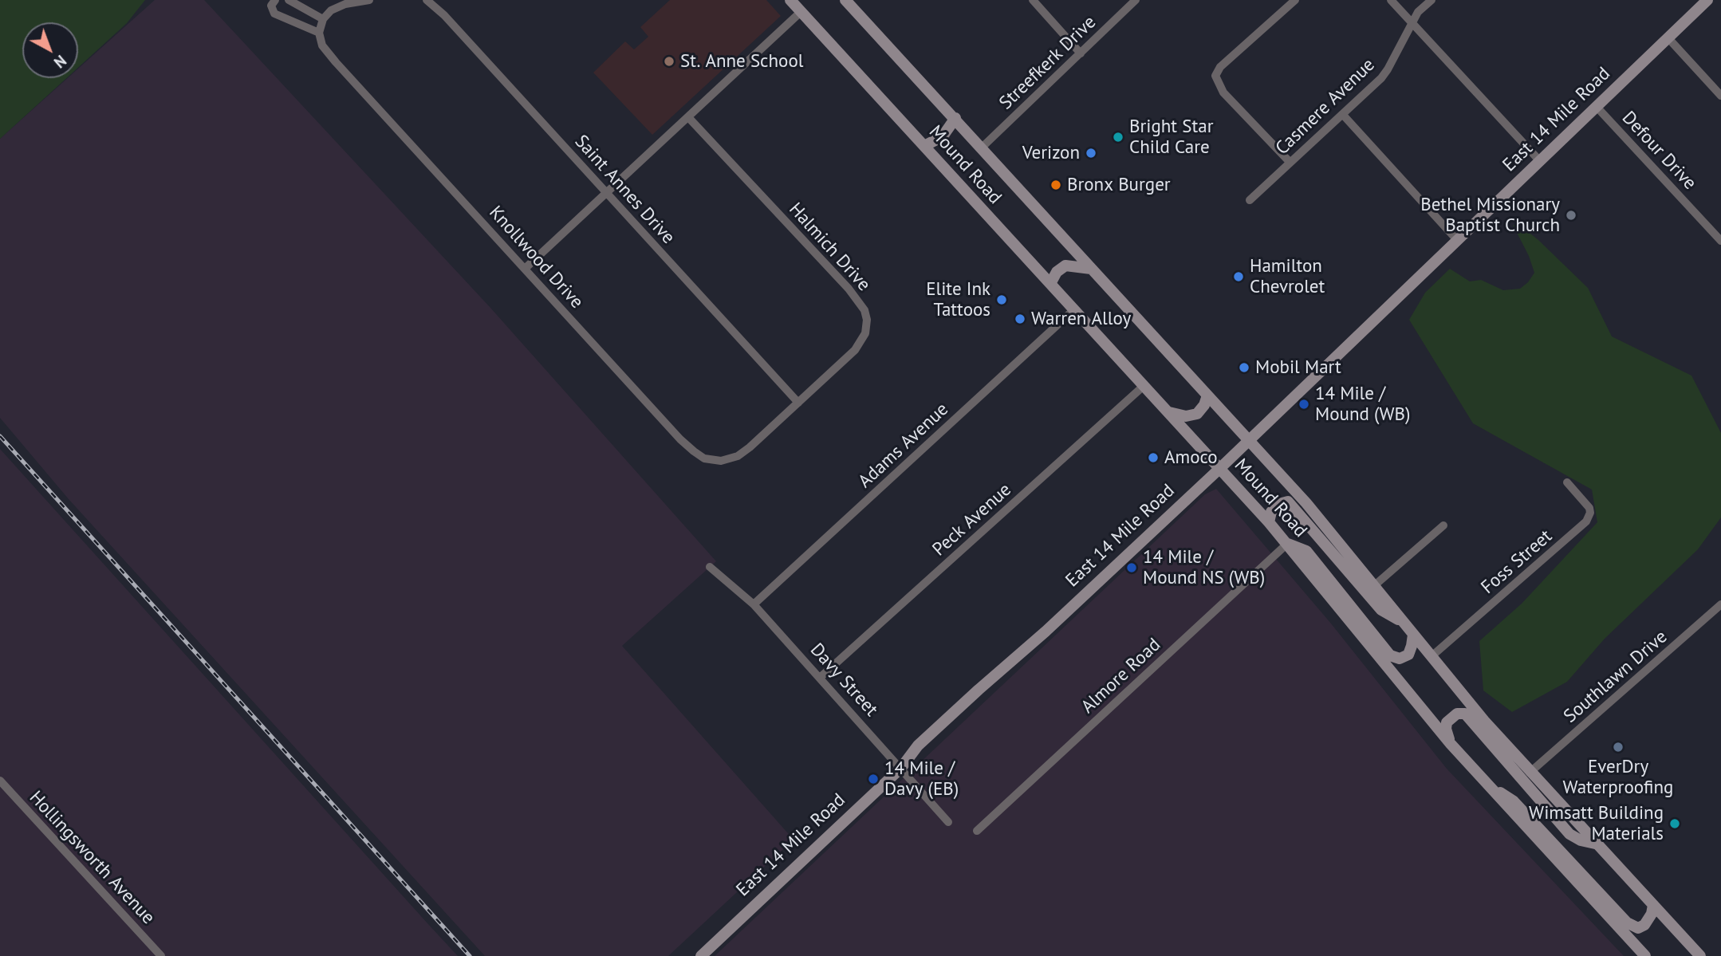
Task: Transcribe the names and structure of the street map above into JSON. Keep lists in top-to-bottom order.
{
  "streets": {
    "main road": ["East 14 Mile Road", "Mound Road"],
    "street": [
      "Streefkerk Drive",
      "Casmere Avenue",
      "Defour Drive",
      "Saint Annes Drive",
      "Halmich Drive",
      "Knollwood Drive",
      "Adams Avenue",
      "Peck Avenue",
      "Foss Street",
      "Almore Road",
      "Southlawn Drive",
      "Davy Street",
      "Hollingsworth Avenue"
    ]
  },
  "crossings": [
    ["Streefkerk Drive", "Mound Road"],
    ["East 14 Mile Road", "Defour Drive"],
    ["East 14 Mile Road", "Mound Road"],
    ["East 14 Mile Road", "Davy Street"],
    ["Mound Road", "Adams Avenue"],
    ["Mound Road", "Peck Avenue"],
    ["Mound Road", "Foss Street"],
    ["Mound Road", "Almore Road"],
    ["Mound Road", "Southlawn Drive"],
    ["Saint Annes Drive", "Halmich Drive"],
    ["Saint Annes Drive", "Knollwood Drive"],
    ["Halmich Drive", "Knollwood Drive"],
    ["Adams Avenue", "Davy Street"],
    ["Peck Avenue", "Davy Street"]
  ],
  "places": [
    "St. Anne School",
    "Bright Star Child Care",
    "Verizon",
    "Bronx Burger",
    "Bethel Missionary Baptist Church",
    "Hamilton Chevrolet",
    "Elite Ink Tattoos",
    "Warren Alloy",
    "Mobil Mart",
    "14 Mile / Mound (WB)",
    "Amoco",
    "14 Mile / Mound NS (WB)",
    "EverDry Waterproofing",
    "14 Mile / Davy (EB)",
    "Wimsatt Building Materials"
  ],
  "north": "bottom right"
}
